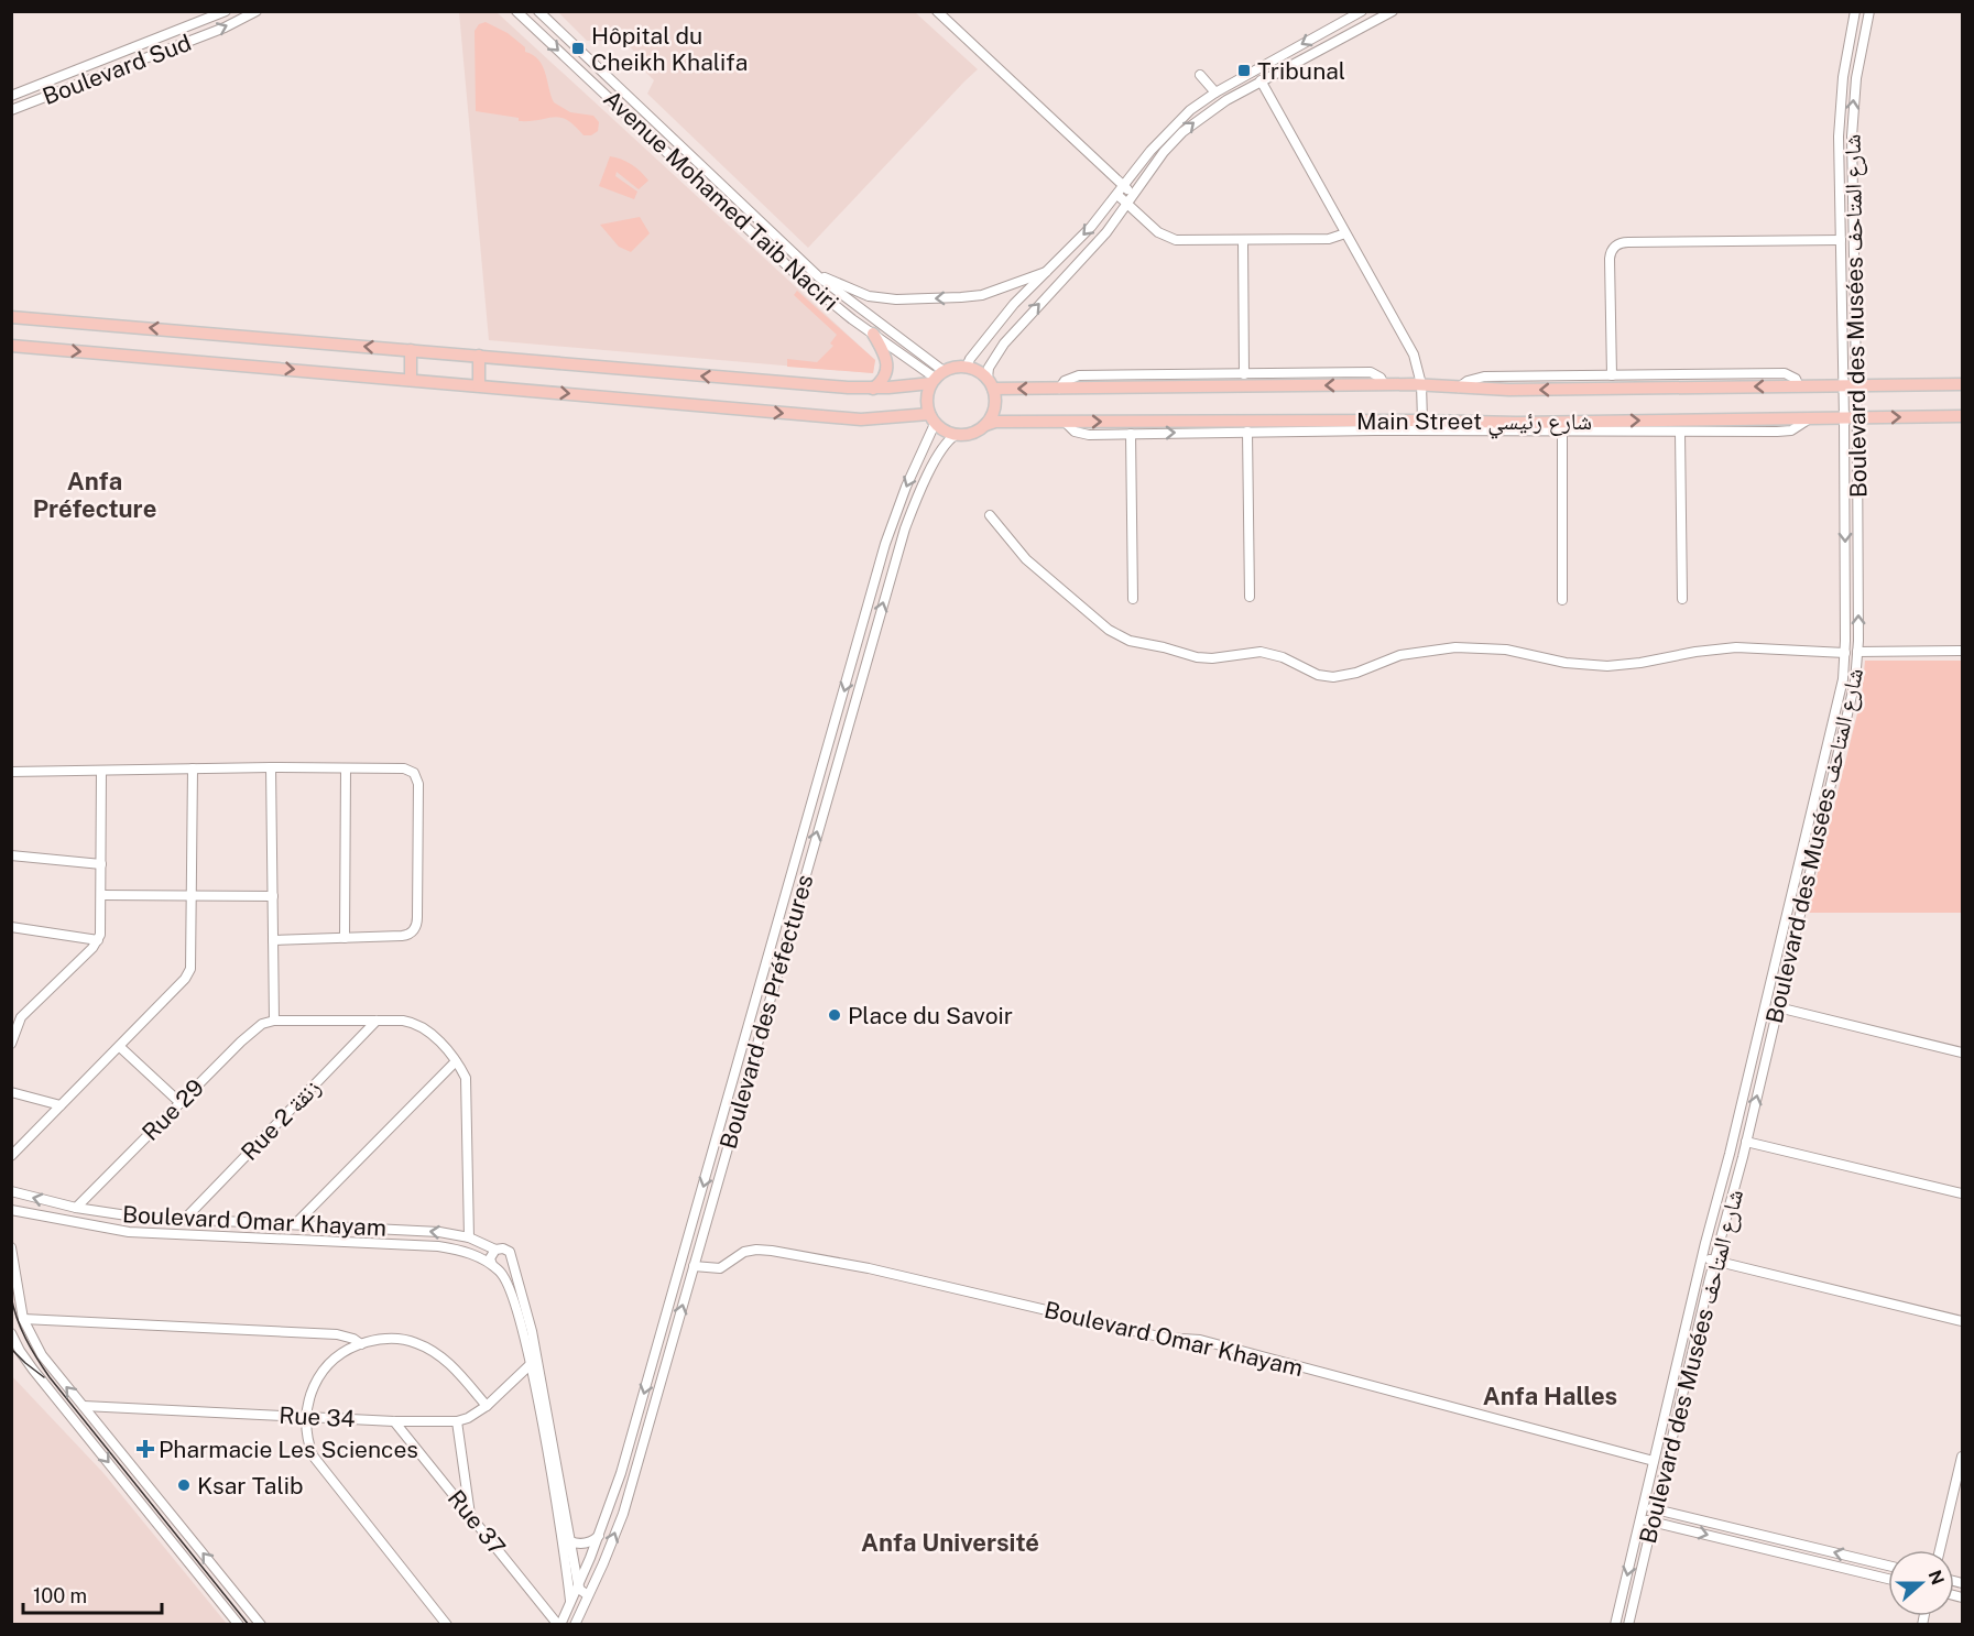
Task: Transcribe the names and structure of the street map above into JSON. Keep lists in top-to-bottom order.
{
  "streets": {
    "main road": ["Main Street شارع رئيسي"],
    "street": [
      "Boulevard Sud",
      "Avenue Mohamed Taib Naciri",
      "Boulevard des Musées شارع المتاحف",
      "Boulevard des Préfectures",
      "Rue 29",
      "Rue 2 زنقة",
      "Boulevard Omar Khayam",
      "Rue 34",
      "Rue 37"
    ]
  },
  "crossings": [
    ["Avenue Mohamed Taib Naciri", "Main Street شارع رئيسي"],
    ["Avenue Mohamed Taib Naciri", "Boulevard des Préfectures"],
    ["Boulevard des Musées شارع المتاحف", "Main Street شارع رئيسي"],
    ["Boulevard des Musées شارع المتاحف", "Boulevard Omar Khayam"],
    ["Main Street شارع رئيسي", "Boulevard des Préfectures"],
    ["Boulevard des Préfectures", "Boulevard Omar Khayam"],
    ["Boulevard des Préfectures", "Rue 34"],
    ["Boulevard des Préfectures", "Rue 37"],
    ["Rue 29", "Boulevard Omar Khayam"],
    ["Rue 2 زنقة", "Boulevard Omar Khayam"],
    ["Rue 34", "Rue 37"]
  ],
  "districts": ["Anfa Préfecture", "Anfa Halles", "Anfa Université"],
  "places": {
    "transit": ["Hôpital du Cheikh Khalifa", "Tribunal"],
    "other": ["Place du Savoir", "Ksar Talib"],
    "health": ["Pharmacie Les Sciences"]
  },
  "scale_bar": "100 m",
  "north": "right"
}
